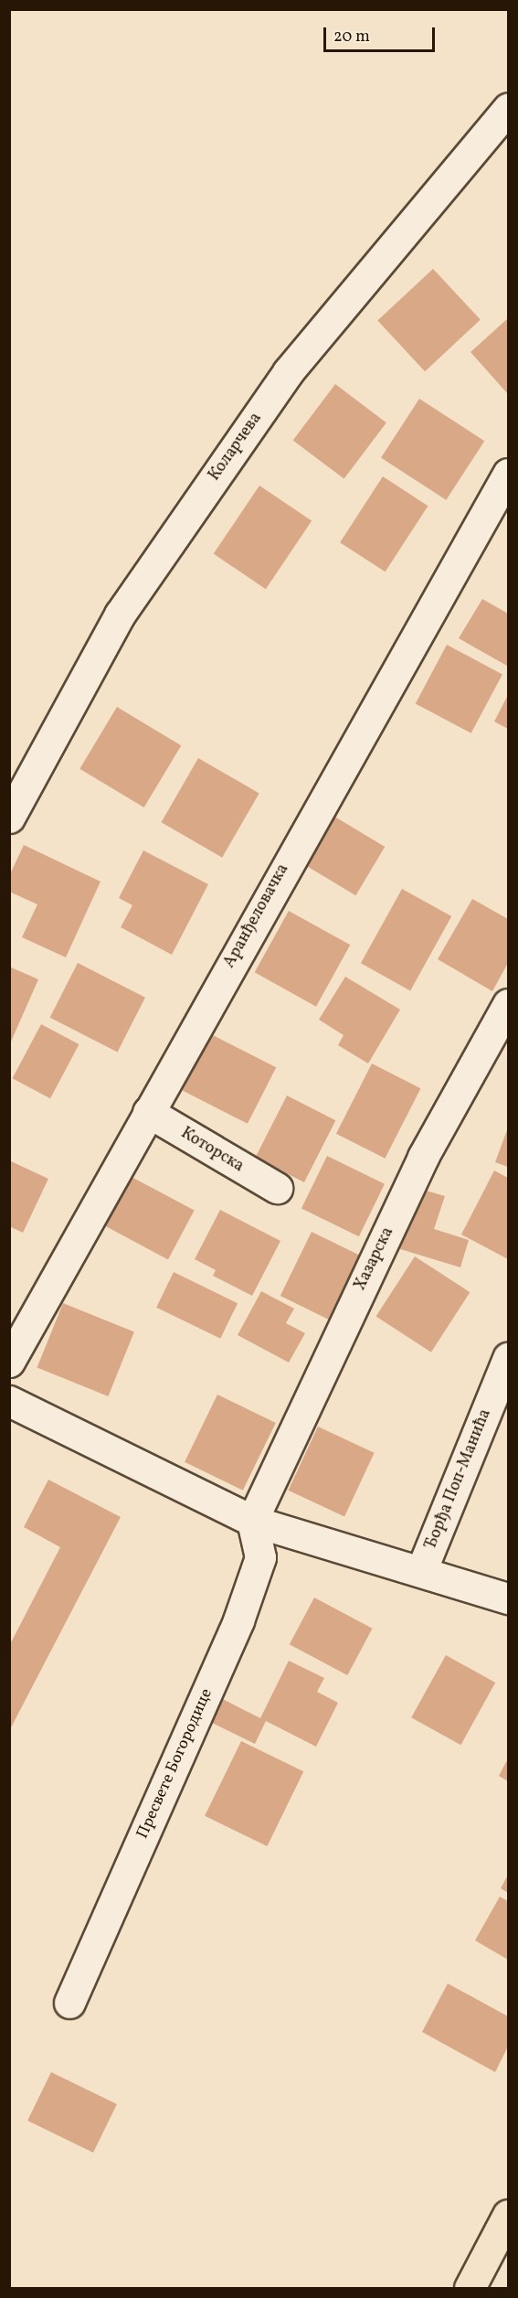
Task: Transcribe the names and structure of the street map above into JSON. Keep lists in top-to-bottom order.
{
  "streets": {
    "street": [
      "Коларчева",
      "Аранђеловачка",
      "Которска",
      "Хазарска",
      "Ђорђа Поп-Манића",
      "Пресвете Богородице"
    ]
  },
  "crossings": [
    ["Аранђеловачка", "Которска"],
    ["Хазарска", "Пресвете Богородице"]
  ],
  "scale_bar": "20 m"
}
